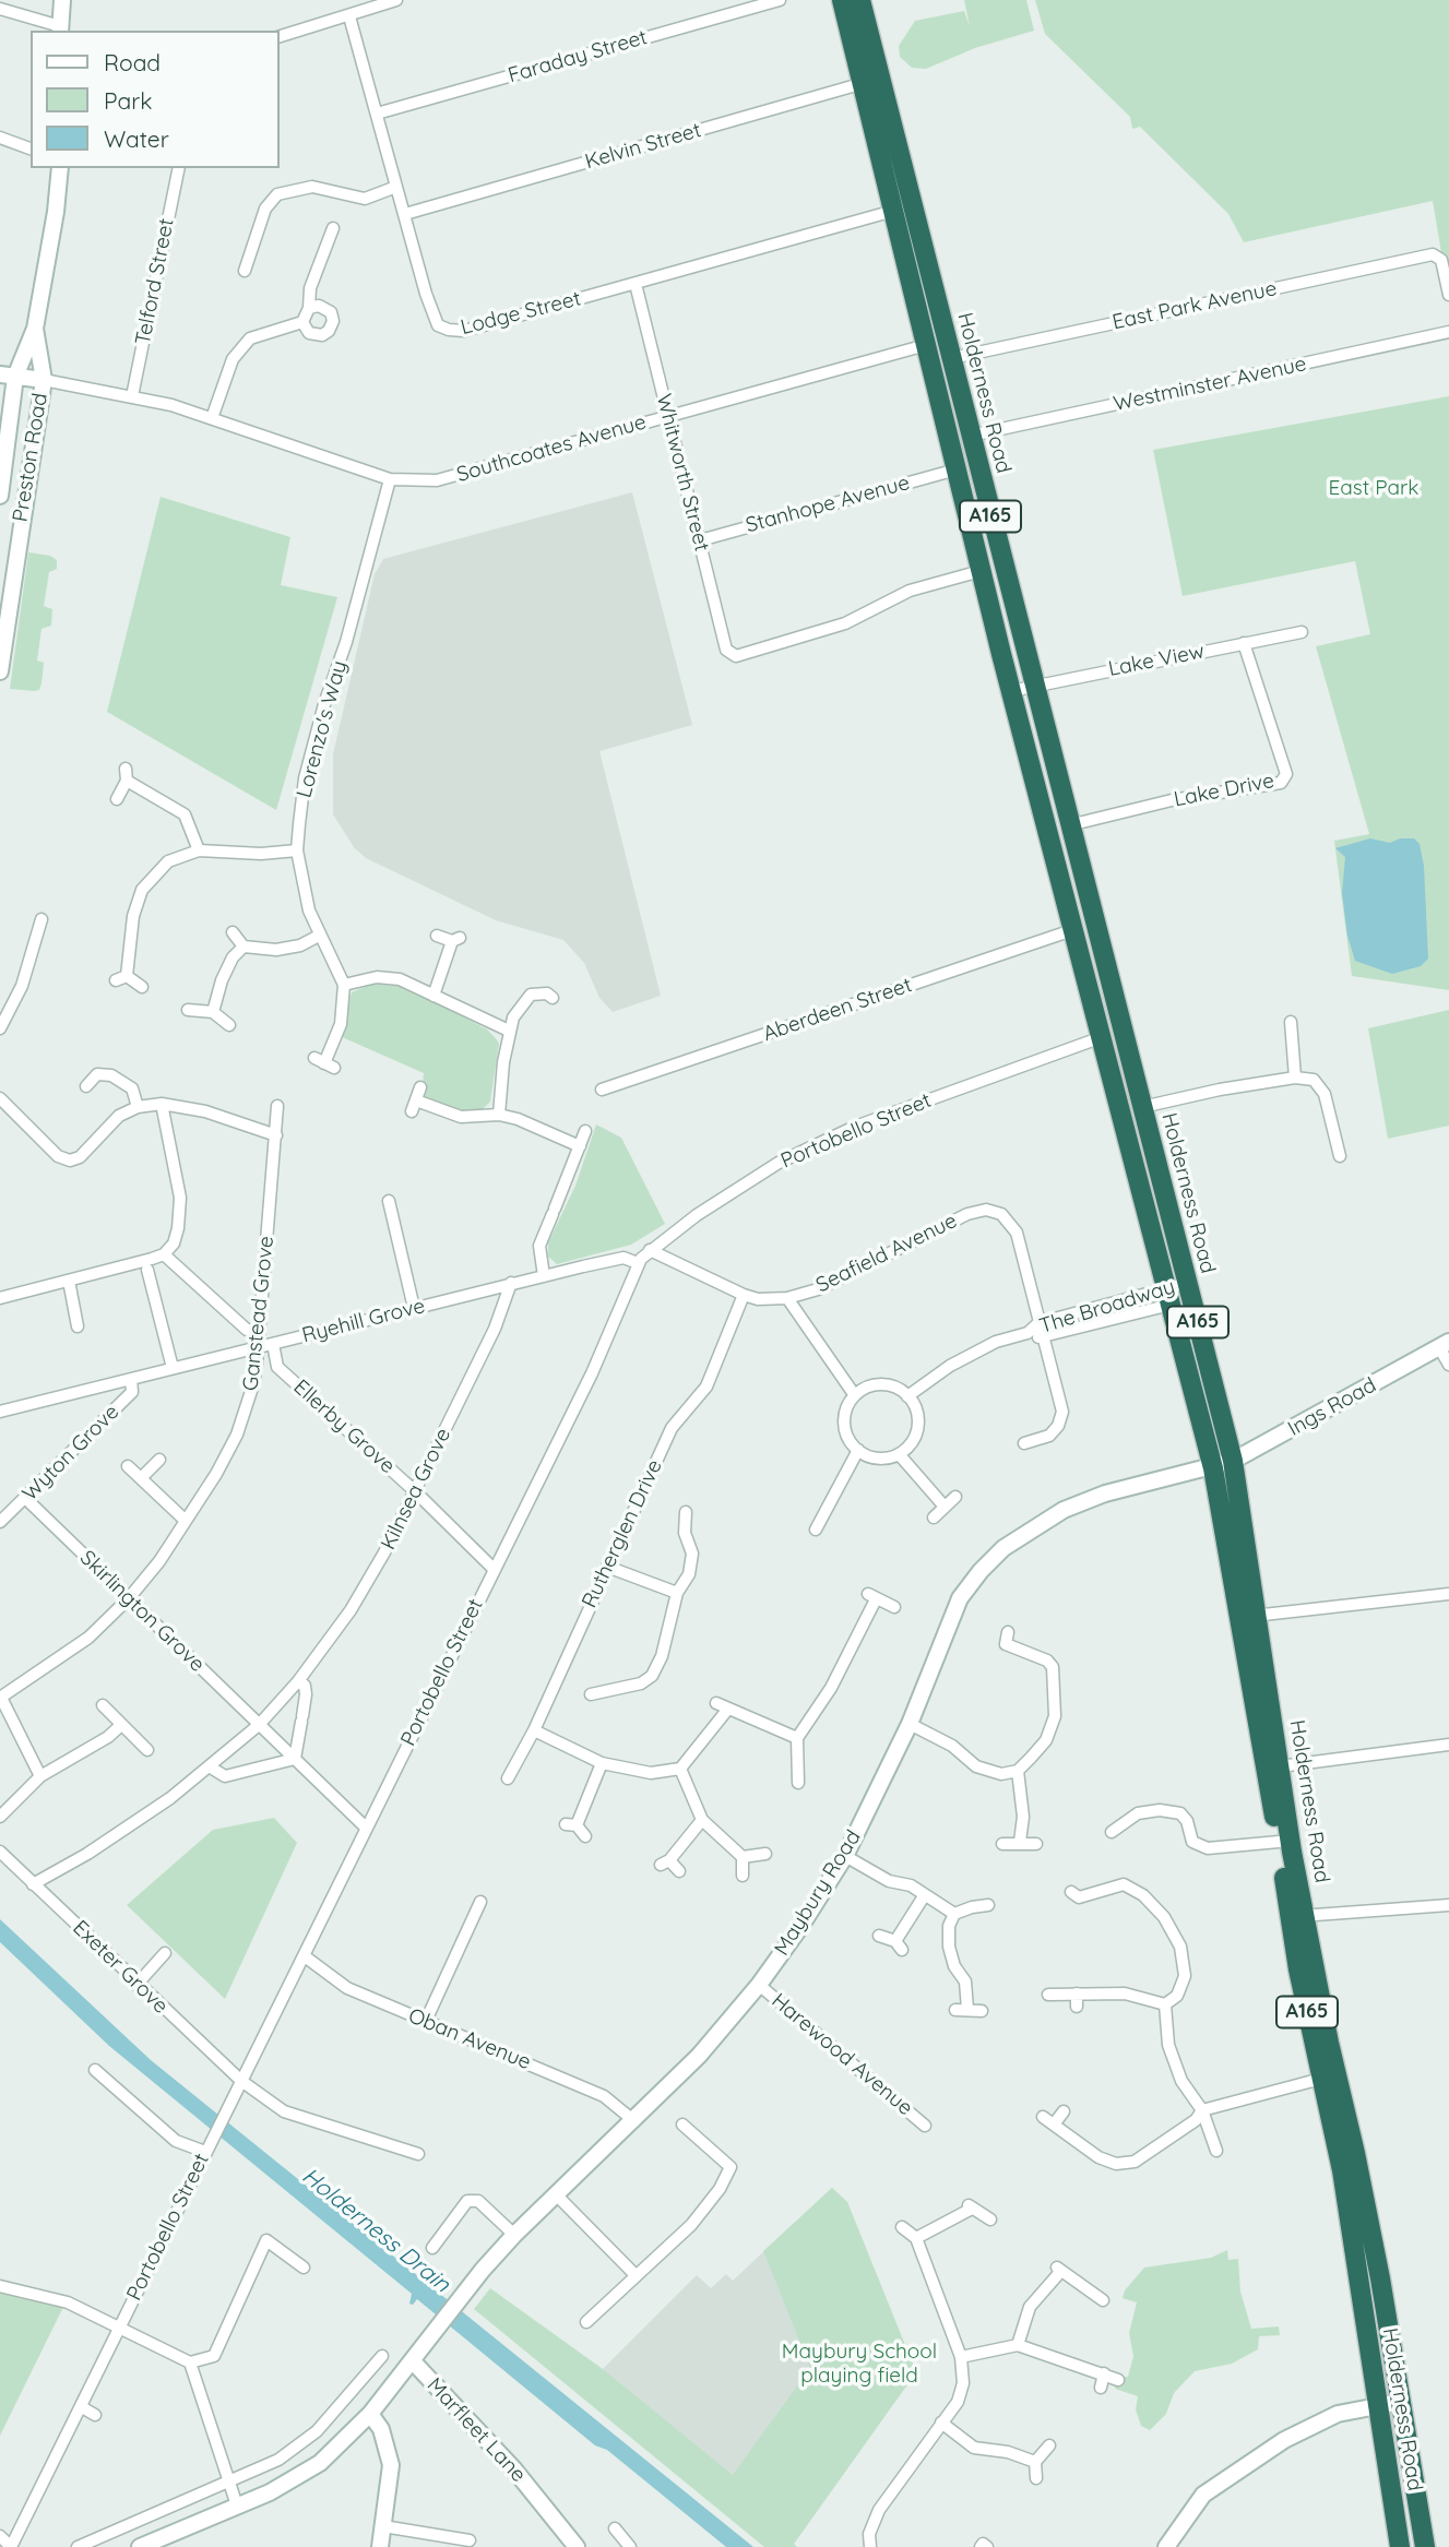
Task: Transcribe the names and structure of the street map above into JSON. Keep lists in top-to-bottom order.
{
  "streets": {
    "highway": ["Holderness Road", "A165"],
    "street": [
      "Faraday Street",
      "Kelvin Street",
      "Telford Street",
      "East Park Avenue",
      "Lodge Street",
      "Westminster Avenue",
      "Southcoates Avenue",
      "Preston Road",
      "Whitworth Street",
      "Stanhope Avenue",
      "Lake View",
      "Lorenzo's Way",
      "Lake Drive",
      "Aberdeen Street",
      "Portobello Street",
      "Seafield Avenue",
      "The Broadway",
      "Ganstead Grove",
      "Ryehill Grove",
      "Ings Road",
      "Ellerby Grove",
      "Wyton Grove",
      "Kilnsea Grove",
      "Rutherglen Drive",
      "Skirlington Grove",
      "Maybury Road",
      "Exeter Grove",
      "Oban Avenue",
      "Harewood Avenue",
      "Marfleet Lane"
    ]
  },
  "crossings": [
    ["Faraday Street", "Lodge Street"],
    ["Kelvin Street", "Lodge Street"],
    ["Kelvin Street", "Holderness Road"],
    ["Telford Street", "Southcoates Avenue"],
    ["East Park Avenue", "Holderness Road"],
    ["Lodge Street", "Holderness Road"],
    ["Lodge Street", "Whitworth Street"],
    ["Westminster Avenue", "Holderness Road"],
    ["Holderness Road", "Southcoates Avenue"],
    ["Holderness Road", "Whitworth Street"],
    ["Holderness Road", "Stanhope Avenue"],
    ["Holderness Road", "Lake View"],
    ["Holderness Road", "Lake Drive"],
    ["Holderness Road", "Aberdeen Street"],
    ["Holderness Road", "Portobello Street"],
    ["Holderness Road", "The Broadway"],
    ["Holderness Road", "Ings Road"],
    ["Holderness Road", "Maybury Road"],
    ["Southcoates Avenue", "Preston Road"],
    ["Southcoates Avenue", "Whitworth Street"],
    ["Southcoates Avenue", "Lorenzo's Way"],
    ["Whitworth Street", "Stanhope Avenue"],
    ["Lake View", "Lake Drive"],
    ["Portobello Street", "Seafield Avenue"],
    ["Portobello Street", "Ryehill Grove"],
    ["Portobello Street", "Ellerby Grove"],
    ["Portobello Street", "Skirlington Grove"],
    ["Portobello Street", "Exeter Grove"],
    ["Portobello Street", "Oban Avenue"],
    ["Seafield Avenue", "The Broadway"],
    ["Seafield Avenue", "Rutherglen Drive"],
    ["Ganstead Grove", "Ryehill Grove"],
    ["Ganstead Grove", "Skirlington Grove"],
    ["Ryehill Grove", "Ellerby Grove"],
    ["Ryehill Grove", "Wyton Grove"],
    ["Ryehill Grove", "Kilnsea Grove"],
    ["Ings Road", "Maybury Road"],
    ["Ellerby Grove", "Kilnsea Grove"],
    ["Wyton Grove", "Skirlington Grove"],
    ["Kilnsea Grove", "Skirlington Grove"],
    ["Kilnsea Grove", "Exeter Grove"],
    ["Maybury Road", "Oban Avenue"],
    ["Maybury Road", "Harewood Avenue"],
    ["Maybury Road", "Marfleet Lane"]
  ],
  "water": ["Holderness Drain"],
  "parks": ["East Park", "Maybury School playing field"],
  "legend": ["Road", "Park", "Water"]
}
